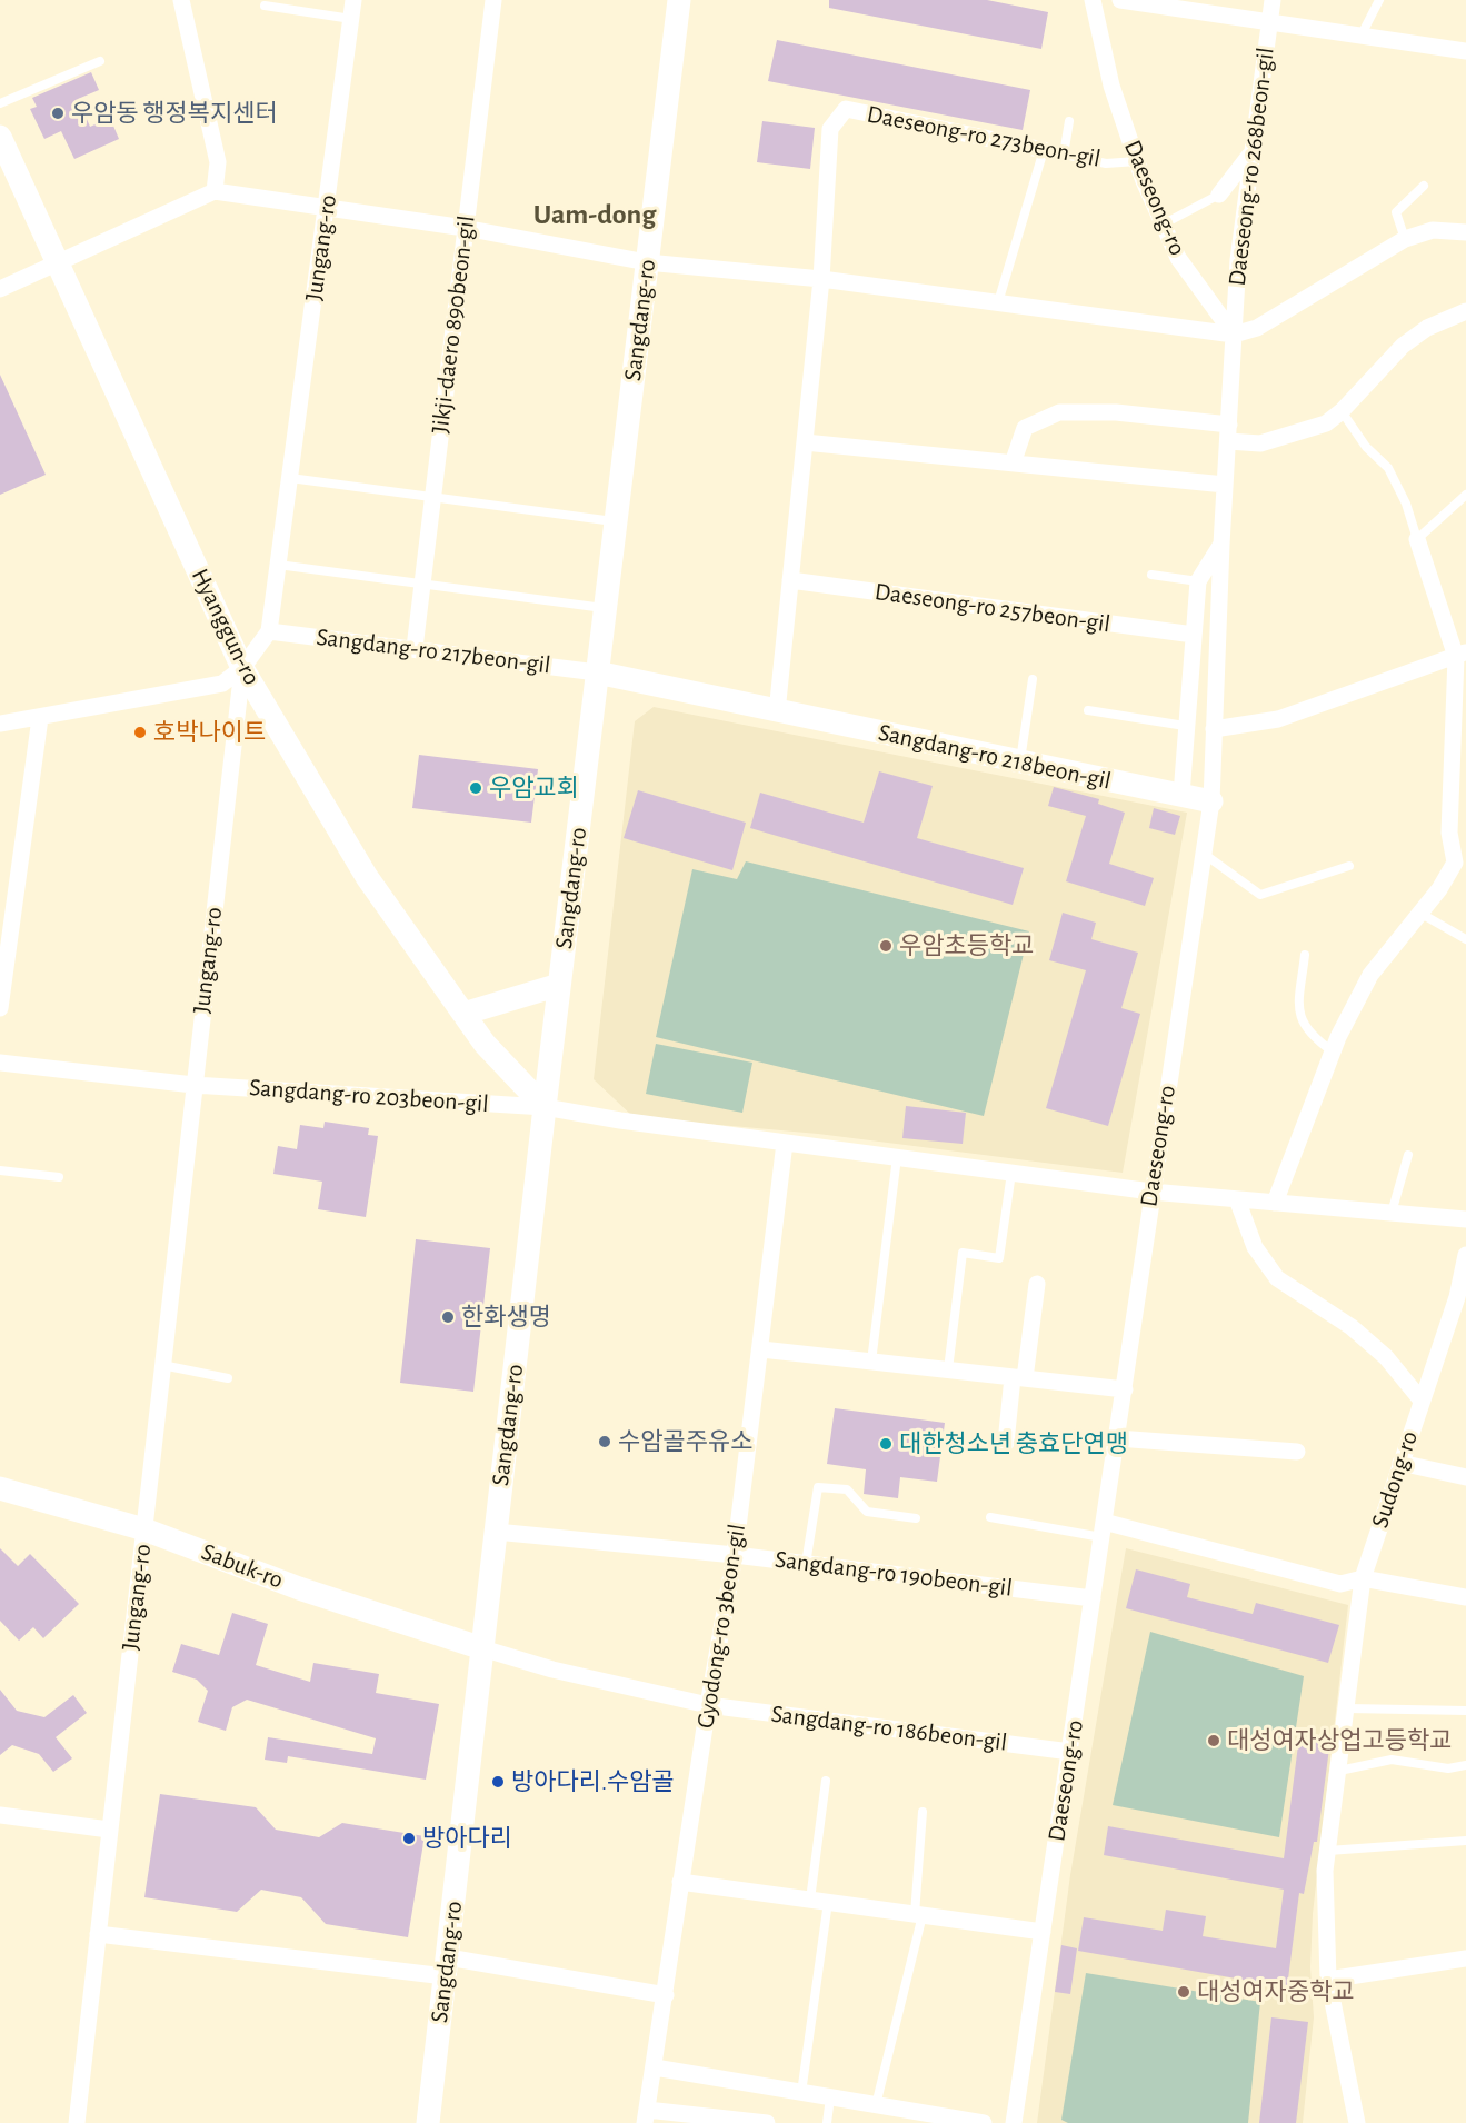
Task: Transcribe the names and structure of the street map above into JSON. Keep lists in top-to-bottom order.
{
  "streets": {
    "street": [
      "Daeseong-ro 273beon-gil",
      "Daeseong-ro 268beon-gil",
      "Daeseong-ro",
      "Jungang-ro",
      "Sangdang-ro",
      "Jikji-daero 890beon-gil",
      "Daeseong-ro 257beon-gil",
      "Hyanggun-ro",
      "Sangdang-ro 217beon-gil",
      "Sangdang-ro 218beon-gil",
      "Sangdang-ro 203beon-gil",
      "Sudong-ro",
      "Sabuk-ro",
      "Sangdang-ro 190beon-gil",
      "Gyodong-ro 3beon-gil",
      "Sangdang-ro 186beon-gil"
    ]
  },
  "crossings": [
    ["Daeseong-ro 273beon-gil", "Daeseong-ro"],
    ["Daeseong-ro 268beon-gil", "Daeseong-ro"],
    ["Daeseong-ro", "Sangdang-ro 218beon-gil"],
    ["Daeseong-ro", "Sangdang-ro 203beon-gil"],
    ["Daeseong-ro", "Sangdang-ro 190beon-gil"],
    ["Daeseong-ro", "Sangdang-ro 186beon-gil"],
    ["Jungang-ro", "Hyanggun-ro"],
    ["Jungang-ro", "Sangdang-ro 217beon-gil"],
    ["Jungang-ro", "Sangdang-ro 203beon-gil"],
    ["Jungang-ro", "Sabuk-ro"],
    ["Sangdang-ro", "Hyanggun-ro"],
    ["Sangdang-ro", "Sangdang-ro 217beon-gil"],
    ["Sangdang-ro", "Sangdang-ro 218beon-gil"],
    ["Sangdang-ro", "Sangdang-ro 203beon-gil"],
    ["Sangdang-ro", "Sabuk-ro"],
    ["Sangdang-ro", "Sangdang-ro 190beon-gil"],
    ["Sangdang-ro", "Sangdang-ro 186beon-gil"],
    ["Jikji-daero 890beon-gil", "Sangdang-ro 217beon-gil"],
    ["Hyanggun-ro", "Sangdang-ro 203beon-gil"],
    ["Sangdang-ro 217beon-gil", "Sangdang-ro 218beon-gil"],
    ["Sangdang-ro 203beon-gil", "Gyodong-ro 3beon-gil"],
    ["Sabuk-ro", "Sangdang-ro 186beon-gil"],
    ["Sangdang-ro 190beon-gil", "Gyodong-ro 3beon-gil"],
    ["Gyodong-ro 3beon-gil", "Sangdang-ro 186beon-gil"]
  ],
  "districts": ["Uam-dong"],
  "places": [
    "우암동 행정복지센터",
    "호박나이트",
    "우암교회",
    "우암초등학교",
    "한화생명",
    "수암골주유소",
    "대한청소년 충효단연맹",
    "대성여자상업고등학교",
    "방아다리.수암골",
    "방아다리",
    "대성여자중학교"
  ]
}
